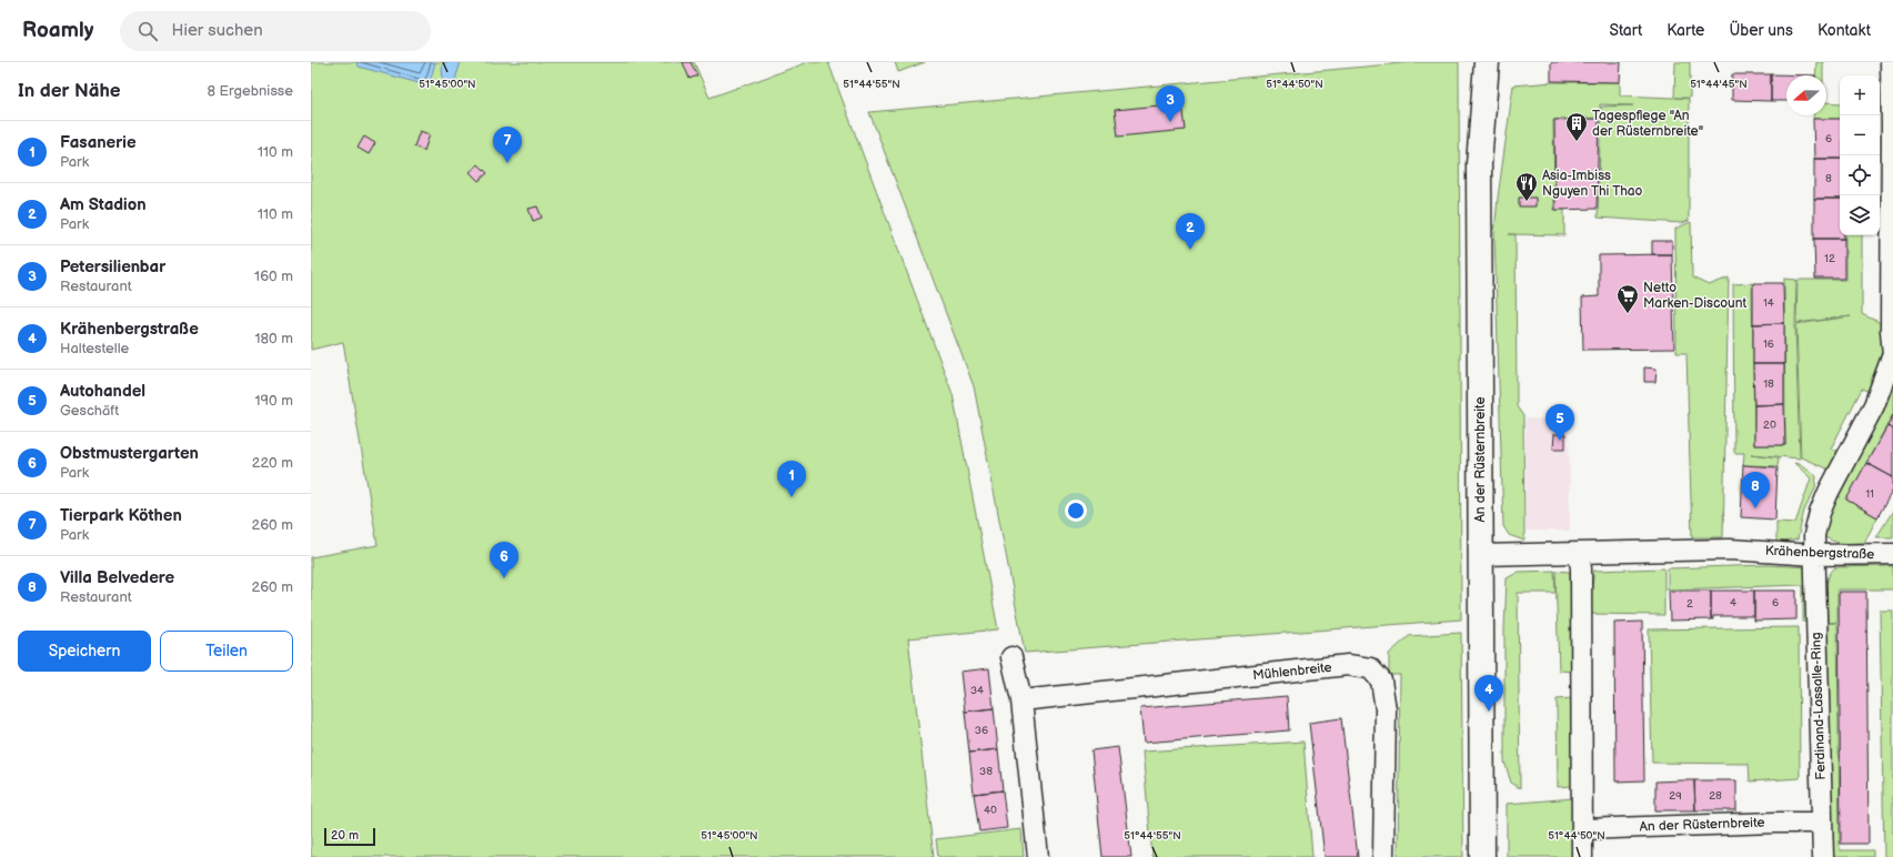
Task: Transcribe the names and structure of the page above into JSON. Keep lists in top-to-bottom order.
{
  "streets": {
    "main road": ["An der Rüsternbreite"],
    "street": ["Krähenbergstraße", "Mühlenbreite", "Ferdinand-Lassalle-Ring"]
  },
  "crossings": [
    ["An der Rüsternbreite", "Krähenbergstraße"],
    ["An der Rüsternbreite", "Ferdinand-Lassalle-Ring"],
    ["Krähenbergstraße", "Ferdinand-Lassalle-Ring"]
  ],
  "places": {
    "building": ["Tagespflege \"An der Rüsternbreite\""],
    "restaurant": ["Asia-Imbiss Nguyen Thi Thao"],
    "supermarket": ["Netto Marken-Discount"]
  },
  "house_numbers": [
    "6",
    "8",
    "12",
    "14",
    "16",
    "18",
    "20",
    "11",
    "4",
    "6",
    "2",
    "34",
    "36",
    "38",
    "29",
    "28",
    "40"
  ],
  "scale_bar": "20 m",
  "north": "left",
  "page": {
    "header": "Roamly",
    "search": "Hier suchen",
    "nav": [
      "Start",
      "Karte",
      "Über uns",
      "Kontakt"
    ],
    "heading": ["In der Nähe", "8 Ergebnisse"],
    "map_buttons": ["+", "−"],
    "pins": [
      "3",
      "7",
      "2",
      "5",
      "1",
      "8",
      "6",
      "4"
    ],
    "list": [
      {
        "mark": "1",
        "name": "Fasanerie",
        "note": "Park",
        "value": "110 m"
      },
      {
        "mark": "2",
        "name": "Am Stadion",
        "note": "Park",
        "value": "110 m"
      },
      {
        "mark": "3",
        "name": "Petersilienbar",
        "note": "Restaurant",
        "value": "160 m"
      },
      {
        "mark": "4",
        "name": "Krähenbergstraße",
        "note": "Haltestelle",
        "value": "180 m"
      },
      {
        "mark": "5",
        "name": "Autohandel",
        "note": "Geschäft",
        "value": "190 m"
      },
      {
        "mark": "6",
        "name": "Obstmustergarten",
        "note": "Park",
        "value": "220 m"
      },
      {
        "mark": "7",
        "name": "Tierpark Köthen",
        "note": "Park",
        "value": "260 m"
      },
      {
        "mark": "8",
        "name": "Villa Belvedere",
        "note": "Restaurant",
        "value": "260 m"
      }
    ],
    "buttons": ["Speichern", "Teilen"],
    "scale": "20 m"
  },
  "coordinates": [
    "51°45'00\"N",
    "51°44'55\"N",
    "51°44'50\"N",
    "51°44'45\"N"
  ]
}
